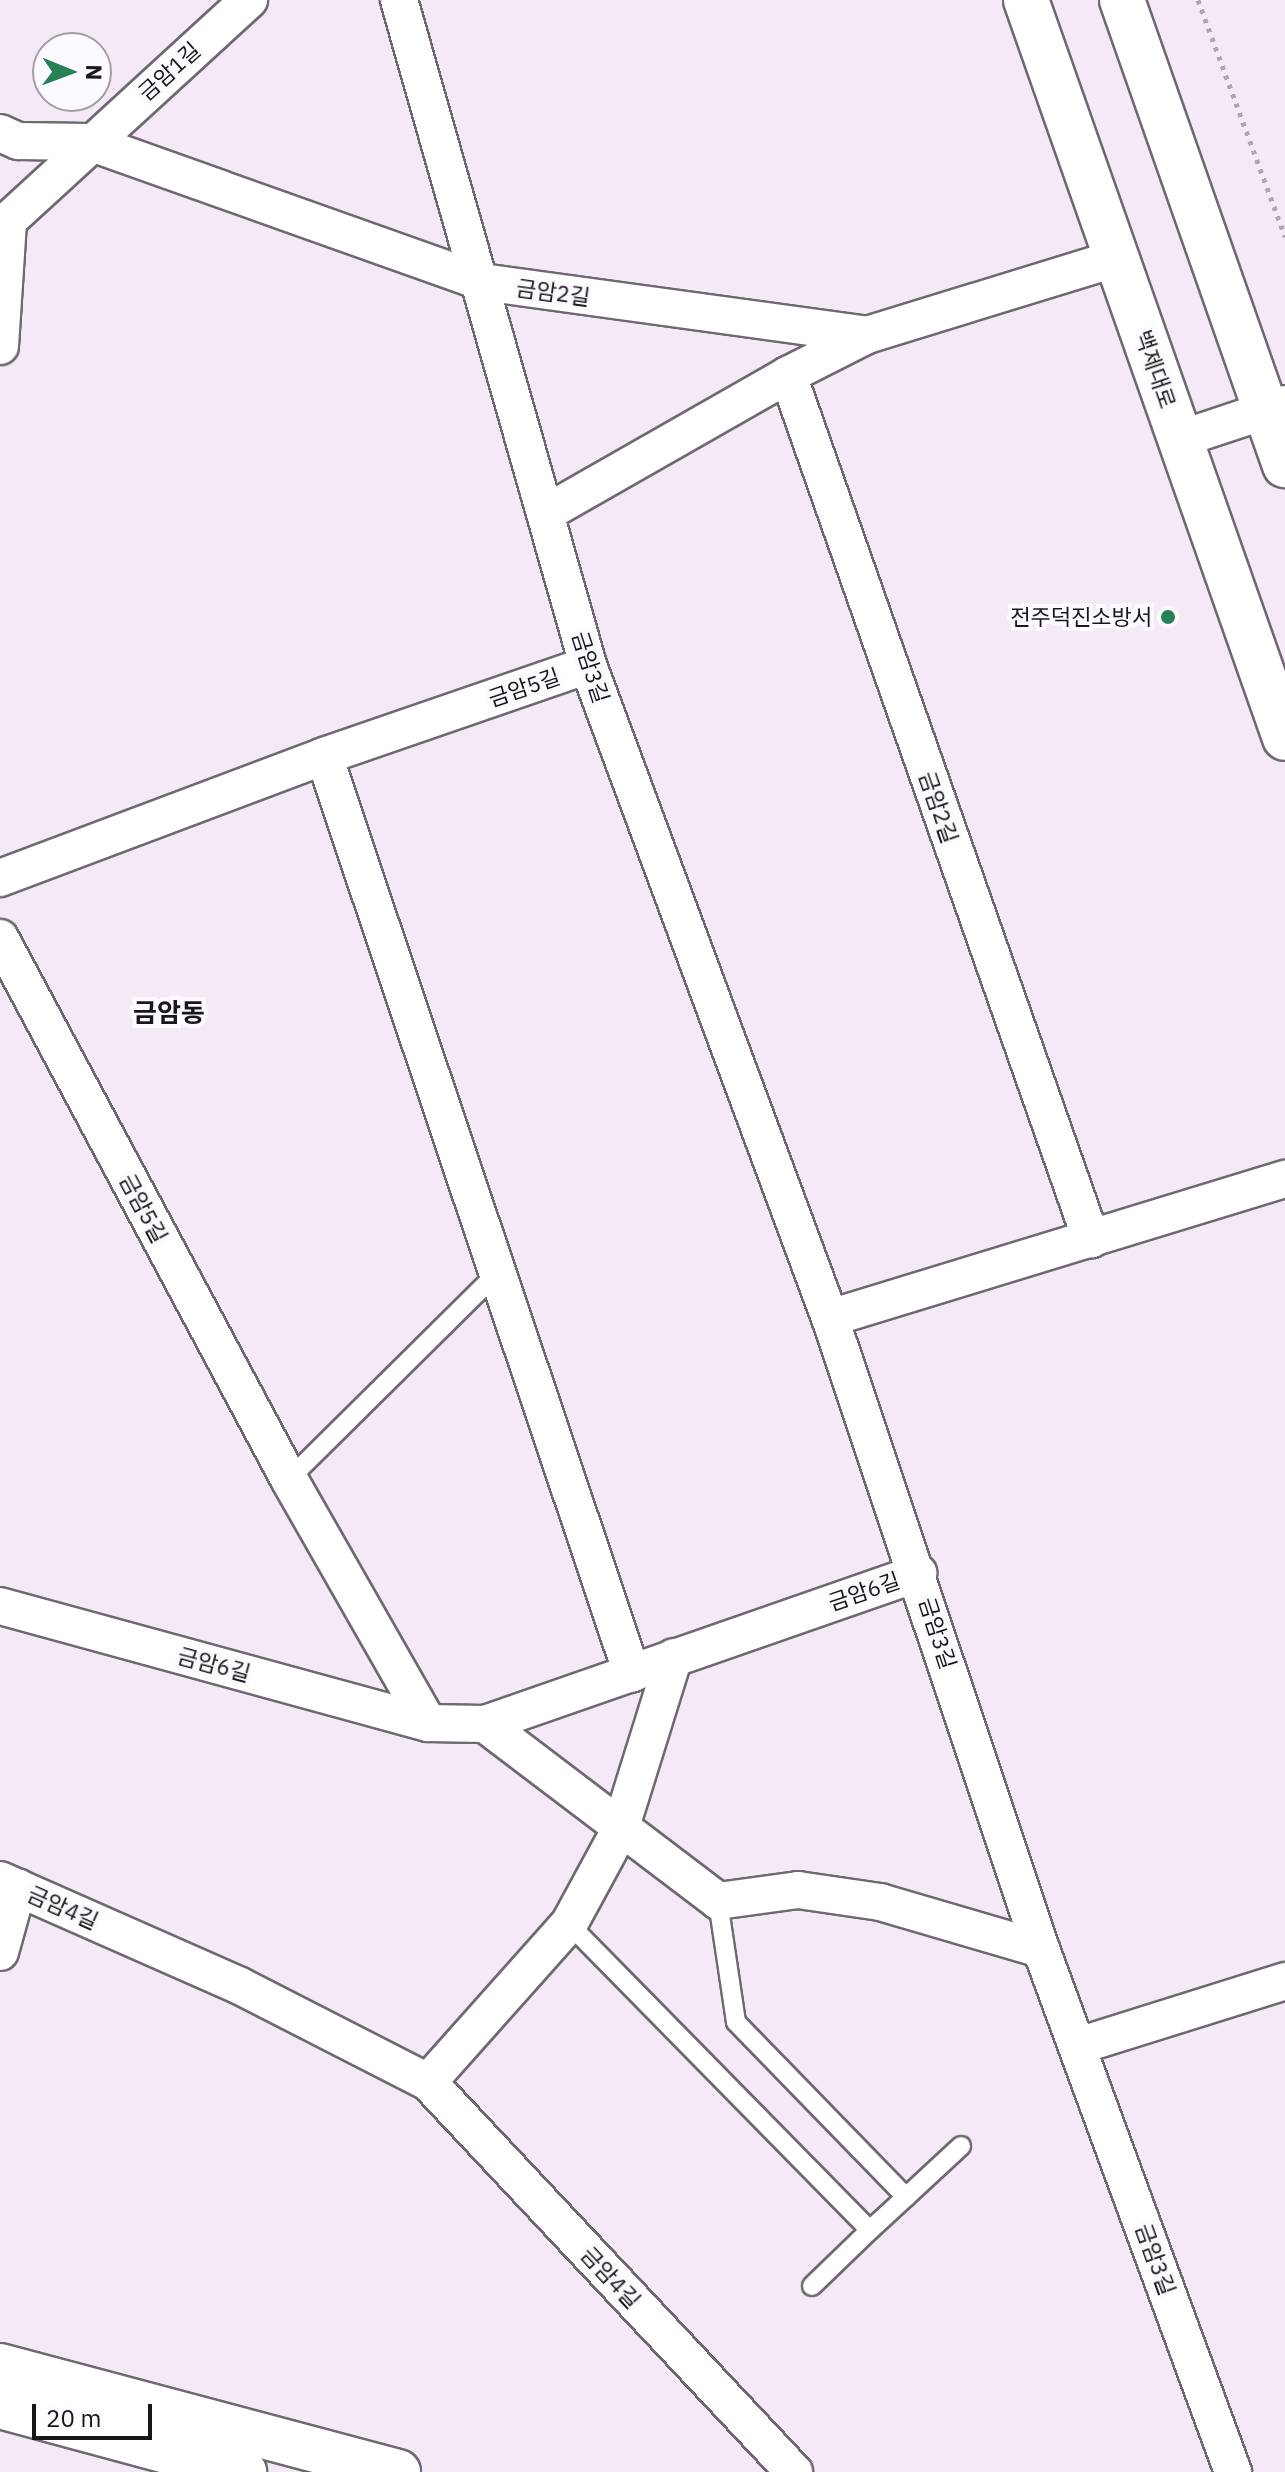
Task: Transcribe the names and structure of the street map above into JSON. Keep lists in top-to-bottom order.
{
  "streets": {
    "street": [
      "금암1길",
      "금암2길",
      "백제대로",
      "금암3길",
      "금암5길",
      "금암6길",
      "금암4길"
    ]
  },
  "crossings": [
    ["금암1길", "금암2길"],
    ["금암2길", "백제대로"],
    ["금암2길", "금암3길"],
    ["금암3길", "금암5길"],
    ["금암3길", "금암6길"]
  ],
  "districts": ["금암동"],
  "places": ["전주덕진소방서"],
  "scale_bar": "20 m",
  "north": "right"
}
